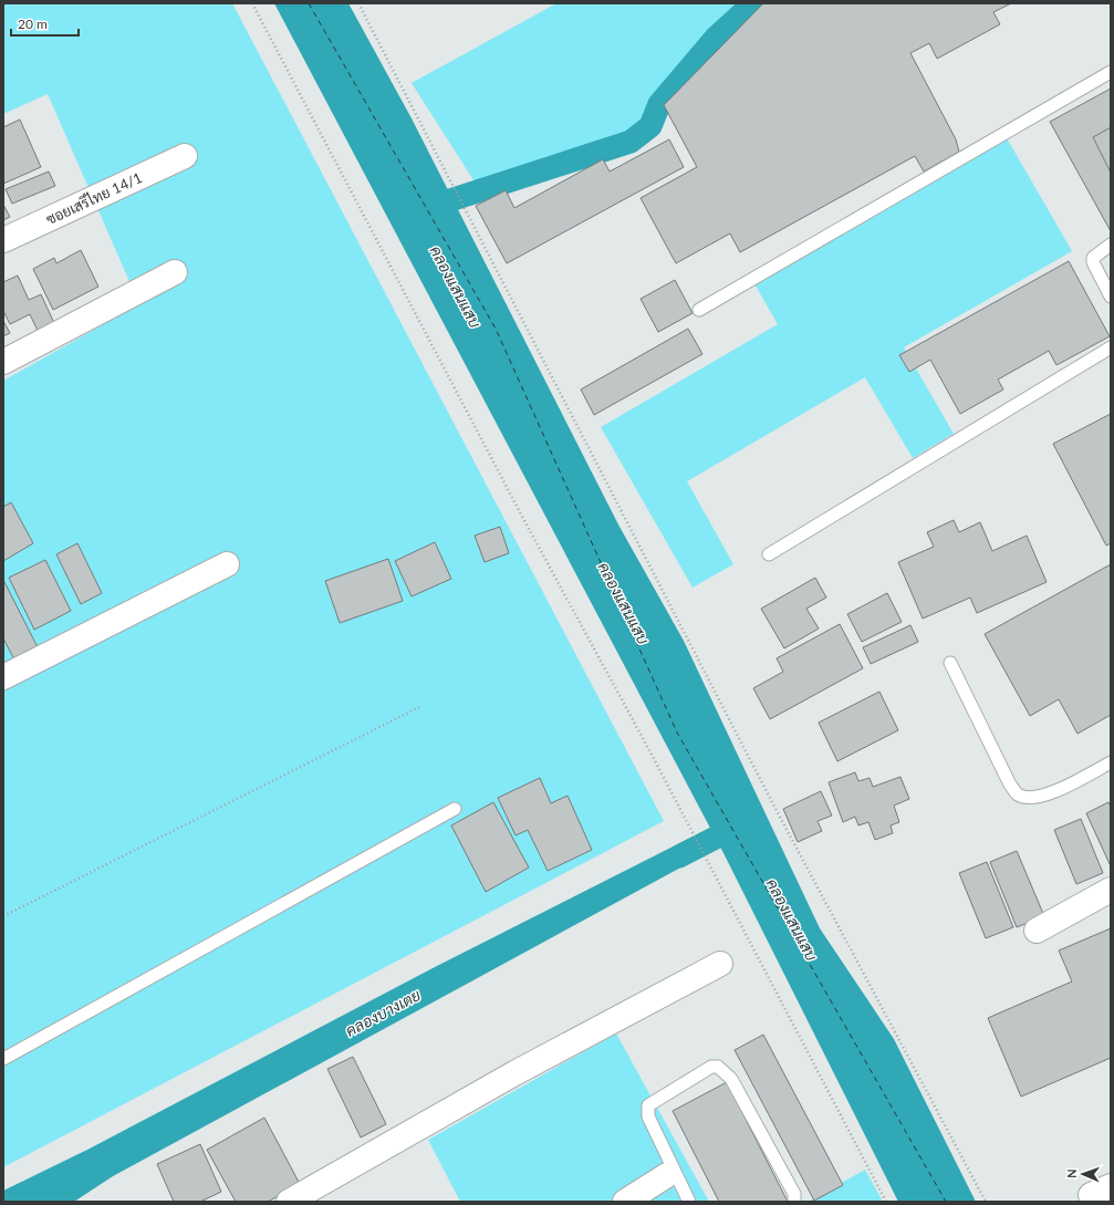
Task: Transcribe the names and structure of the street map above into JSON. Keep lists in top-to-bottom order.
{
  "streets": {
    "street": ["ซอยเสรีไทย 14/1"]
  },
  "water": ["คลองแสนแสบ", "คลองบางเตย"],
  "scale_bar": "20 m",
  "north": "left"
}
